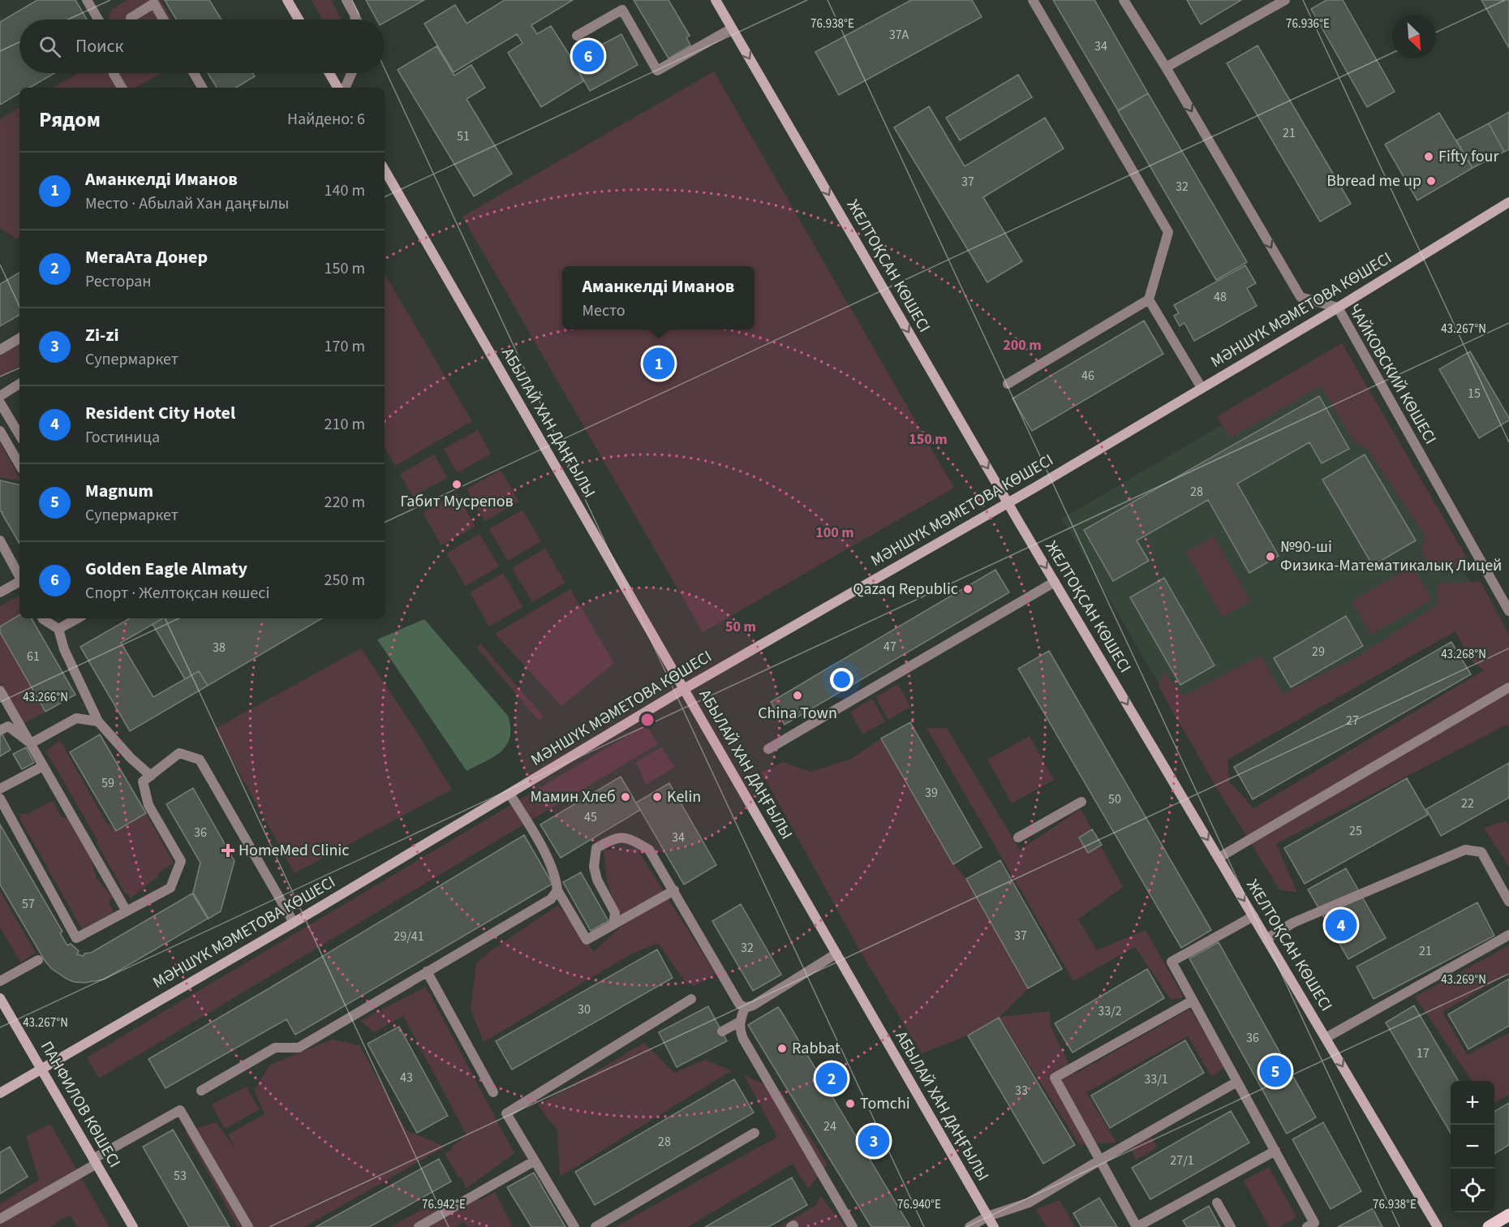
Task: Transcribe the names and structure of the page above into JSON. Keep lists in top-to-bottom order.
{
  "streets": {
    "street": [
      "ЖЕЛТОҚСАН КӨШЕСІ",
      "МӘНШҮК МӘМЕТОВА КӨШЕСІ",
      "ЧАЙКОВСКИЙ КӨШЕСІ",
      "АБЫЛАЙ ХАН ДАҢҒЫЛЫ",
      "ПАНФИЛОВ КӨШЕСІ"
    ]
  },
  "crossings": [
    ["ЖЕЛТОҚСАН КӨШЕСІ", "МӘНШҮК МӘМЕТОВА КӨШЕСІ"],
    ["МӘНШҮК МӘМЕТОВА КӨШЕСІ", "ЧАЙКОВСКИЙ КӨШЕСІ"],
    ["МӘНШҮК МӘМЕТОВА КӨШЕСІ", "АБЫЛАЙ ХАН ДАҢҒЫЛЫ"],
    ["МӘНШҮК МӘМЕТОВА КӨШЕСІ", "ПАНФИЛОВ КӨШЕСІ"]
  ],
  "one_way": ["ЖЕЛТОҚСАН КӨШЕСІ"],
  "places": {
    "other": [
      "Fifty four",
      "Bbread me up",
      "Габит Мусрепов",
      "№90-ші Физика-Математикалық Лицей",
      "Qazaq Republic",
      "China Town",
      "Мамин Хлеб",
      "Kelin",
      "Rabbat",
      "Tomchi"
    ],
    "health": ["HomeMed Clinic"]
  },
  "house_numbers": [
    "37А",
    "34",
    "21",
    "51",
    "37",
    "32",
    "48",
    "46",
    "15",
    "28",
    "47",
    "38",
    "29",
    "61",
    "27",
    "59",
    "39",
    "50",
    "22",
    "45",
    "25",
    "36",
    "34",
    "57",
    "37",
    "29/41",
    "32",
    "21",
    "30",
    "33/2",
    "36",
    "17",
    "43",
    "33/1",
    "33",
    "24",
    "28",
    "27/1",
    "53"
  ],
  "north": "bottom right",
  "page": {
    "search": "Поиск",
    "pins": [
      "6",
      "1",
      "4",
      "5",
      "2",
      "3"
    ],
    "heading": ["Рядом", "Найдено: 6"],
    "list": [
      {
        "mark": "1",
        "name": "Аманкелді Иманов",
        "note": "Место · Абылай Хан даңғылы",
        "value": "140 m"
      },
      {
        "mark": "2",
        "name": "МегаАта Донер",
        "note": "Ресторан",
        "value": "150 m"
      },
      {
        "mark": "3",
        "name": "Zi-zi",
        "note": "Супермаркет",
        "value": "170 m"
      },
      {
        "mark": "4",
        "name": "Resident City Hotel",
        "note": "Гостиница",
        "value": "210 m"
      },
      {
        "mark": "5",
        "name": "Magnum",
        "note": "Супермаркет",
        "value": "220 m"
      },
      {
        "mark": "6",
        "name": "Golden Eagle Almaty",
        "note": "Спорт · Желтоқсан көшесі",
        "value": "250 m"
      }
    ],
    "popup": ["Аманкелді Иманов", "Место"],
    "map_buttons": ["+", "−"]
  },
  "coordinates": [
    "76.938°E",
    "76.936°E",
    "43.267°N",
    "43.268°N",
    "43.266°N",
    "43.269°N",
    "76.940°E",
    "76.942°E"
  ],
  "rings": [
    "200 m",
    "150 m",
    "100 m",
    "50 m"
  ]
}
